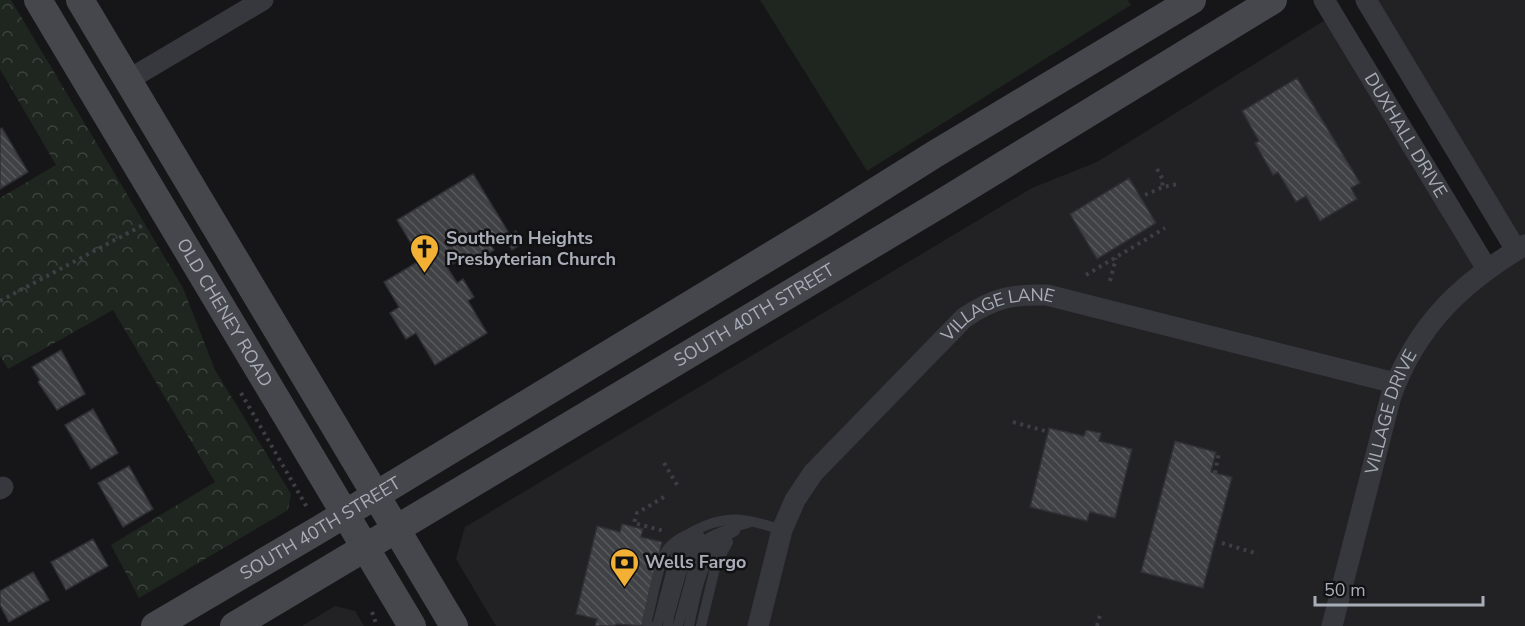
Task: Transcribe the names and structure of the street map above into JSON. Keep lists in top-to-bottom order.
{
  "streets": {
    "main road": ["OLD CHENEY ROAD", "SOUTH 40TH STREET"],
    "street": ["DUXHALL DRIVE", "VILLAGE LANE", "VILLAGE DRIVE"]
  },
  "crossings": [
    ["DUXHALL DRIVE", "VILLAGE DRIVE"],
    ["OLD CHENEY ROAD", "SOUTH 40TH STREET"],
    ["VILLAGE LANE", "VILLAGE DRIVE"]
  ],
  "places": {
    "church": ["Southern Heights Presbyterian Church"],
    "bank": ["Wells Fargo"]
  },
  "scale_bar": "50 m"
}
